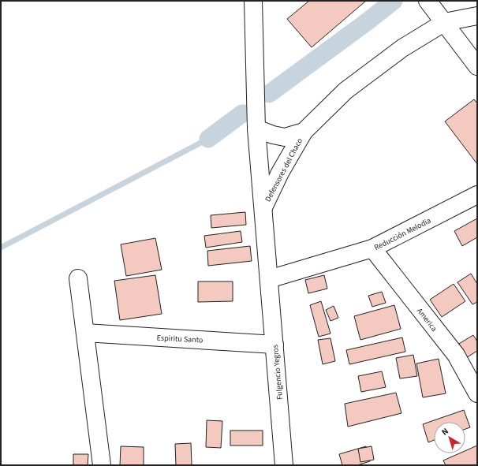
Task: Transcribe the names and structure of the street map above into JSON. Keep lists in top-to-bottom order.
{
  "streets": {
    "main road": [
      "Defensores del Chaco",
      "Reducción Melodia",
      "America",
      "Espiritu Santo",
      "Fulgencio Yegros"
    ]
  },
  "crossings": [
    ["Defensores del Chaco", "Fulgencio Yegros"],
    ["Reducción Melodia", "America"],
    ["Reducción Melodia", "Fulgencio Yegros"],
    ["Espiritu Santo", "Fulgencio Yegros"]
  ],
  "north": "top left"
}
